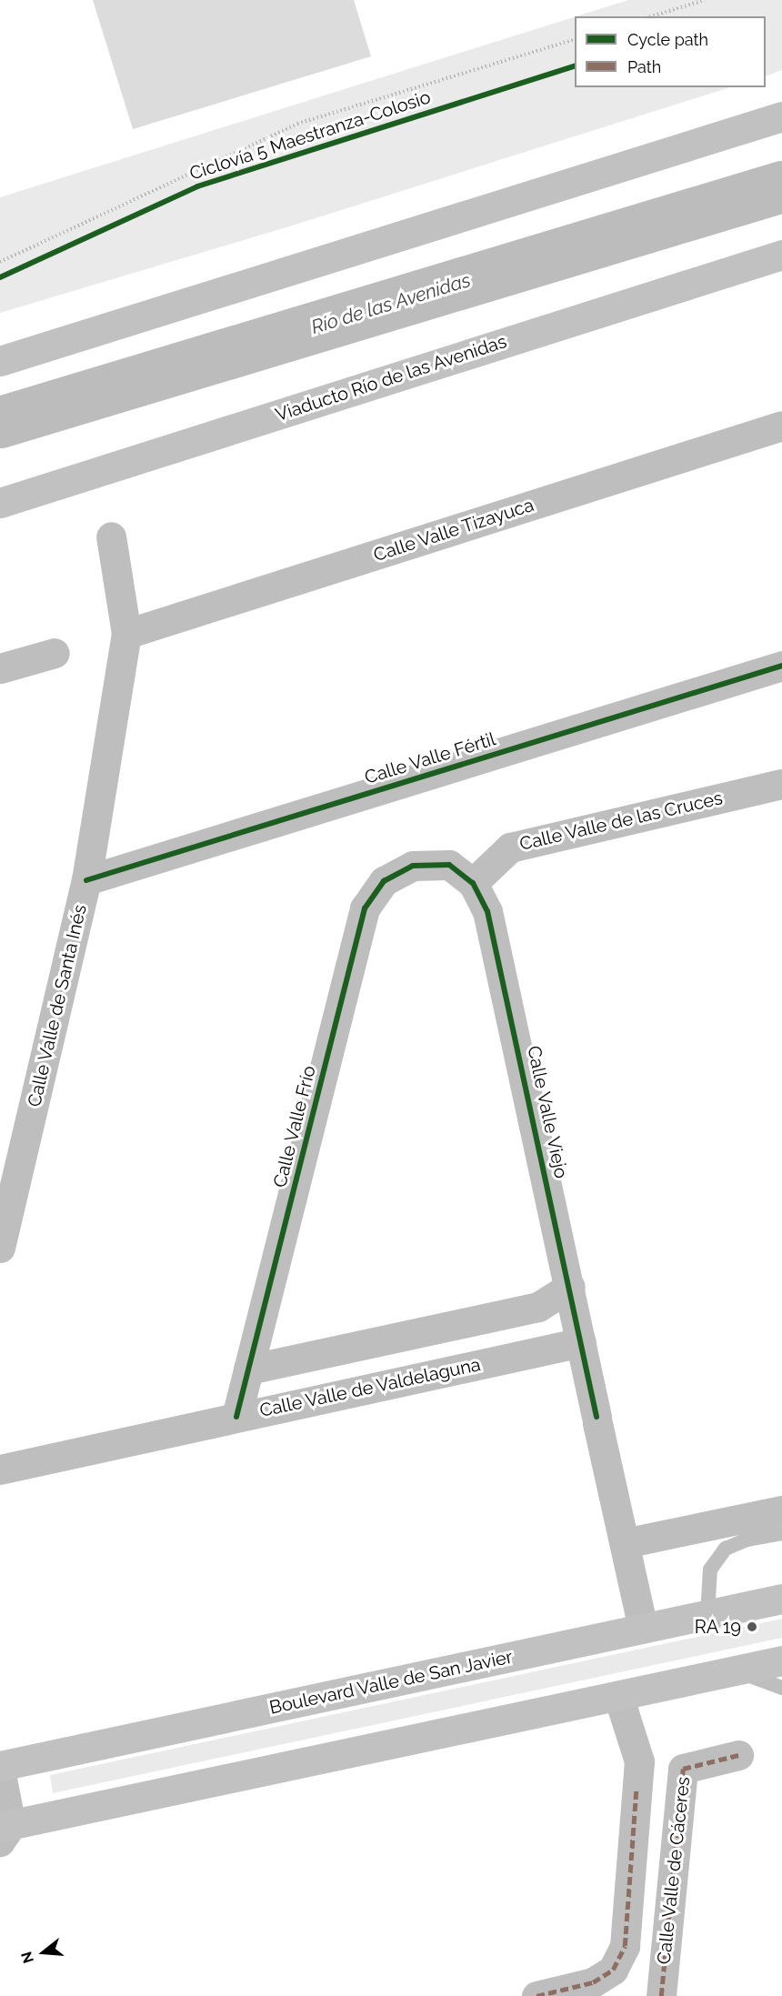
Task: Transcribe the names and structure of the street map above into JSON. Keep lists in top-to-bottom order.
{
  "streets": {
    "main road": ["Viaducto Río de las Avenidas", "Boulevard Valle de San Javier"],
    "street": [
      "Calle Valle Tizayuca",
      "Calle Valle Fértil",
      "Calle Valle de las Cruces",
      "Calle Valle de Santa Inés",
      "Calle Valle Viejo",
      "Calle Valle Frío",
      "Calle Valle de Valdelaguna",
      "Calle Valle de Cáceres"
    ],
    "cycle path": ["Ciclovía 5 Maestranza-Colosio"]
  },
  "crossings": [
    ["Calle Valle Tizayuca", "Calle Valle de Santa Inés"],
    ["Calle Valle Fértil", "Calle Valle de Santa Inés"],
    ["Calle Valle de las Cruces", "Calle Valle Viejo"],
    ["Calle Valle Viejo", "Calle Valle Frío"],
    ["Calle Valle Viejo", "Calle Valle de Valdelaguna"],
    ["Calle Valle Viejo", "Boulevard Valle de San Javier"],
    ["Calle Valle Frío", "Calle Valle de Valdelaguna"]
  ],
  "water": ["Río de las Avenidas"],
  "places": ["RA 19"],
  "legend": ["Cycle path", "Path"],
  "north": "left"
}
